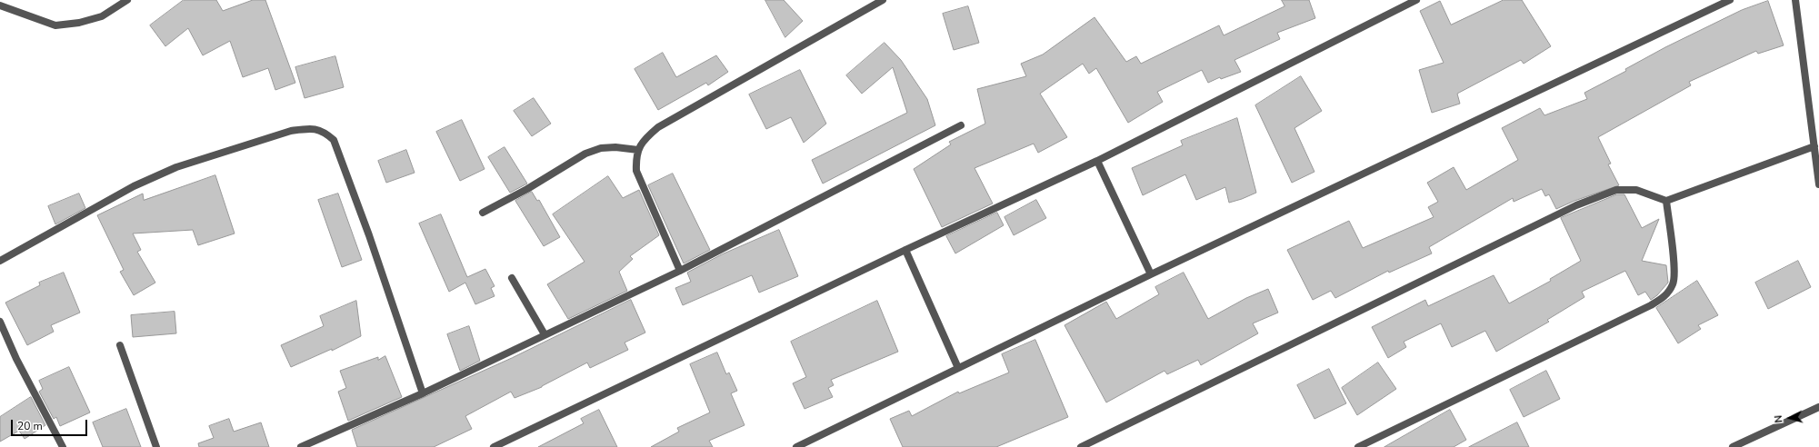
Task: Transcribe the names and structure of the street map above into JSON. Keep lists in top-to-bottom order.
{
  "scale_bar": "20 m",
  "north": "left"
}
